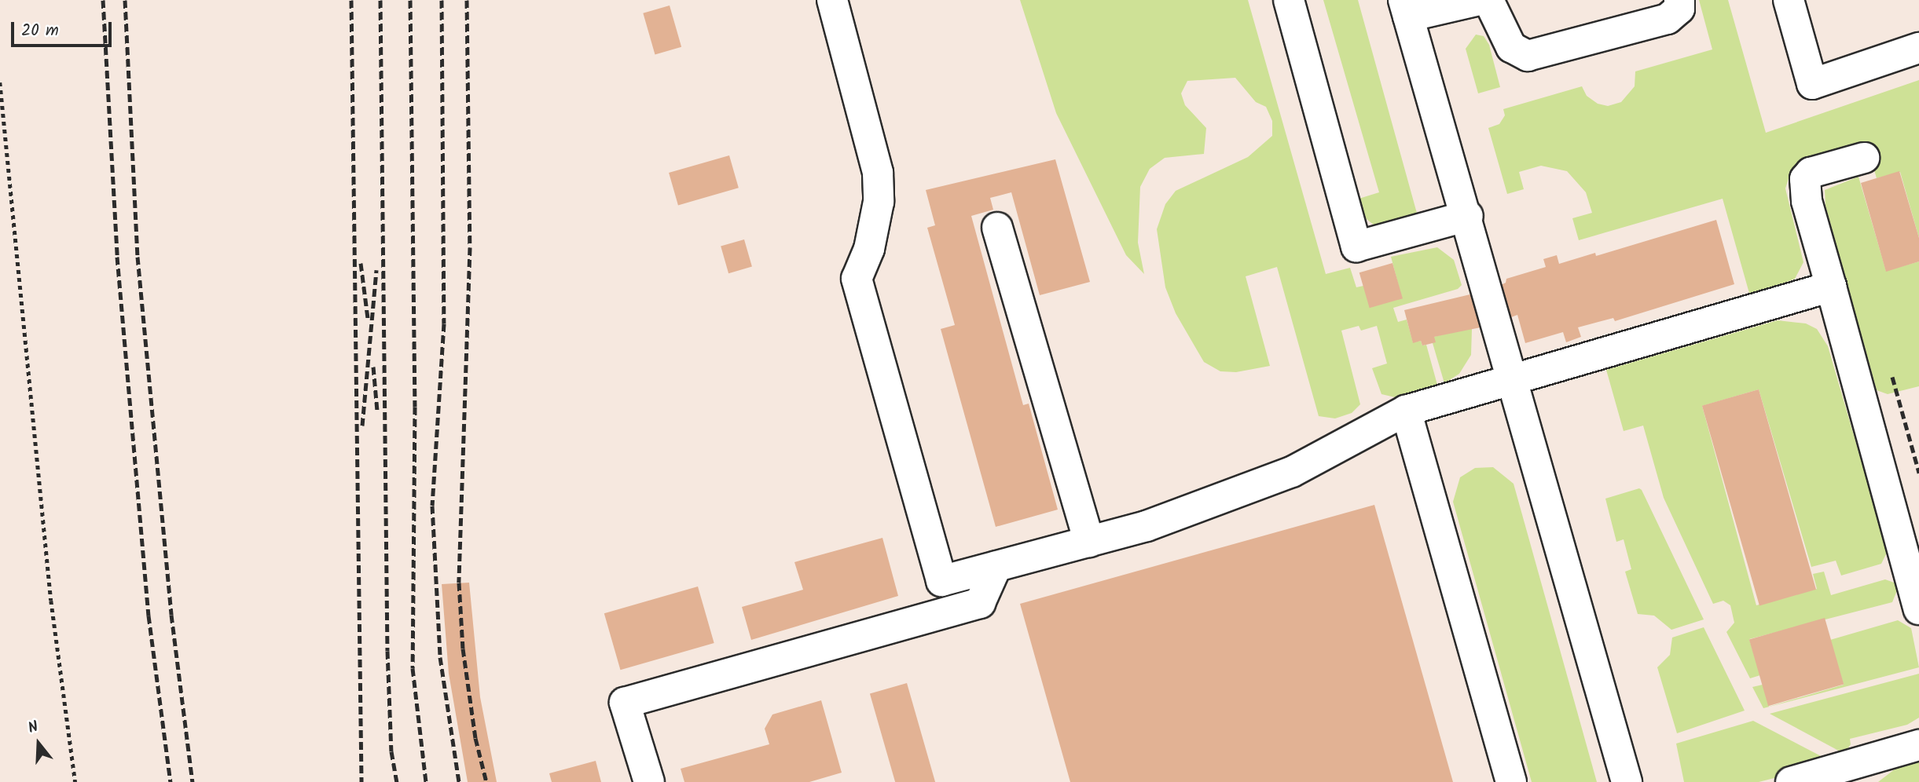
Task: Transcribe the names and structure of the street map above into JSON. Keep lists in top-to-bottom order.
{
  "scale_bar": "20 m",
  "north": "top"
}
